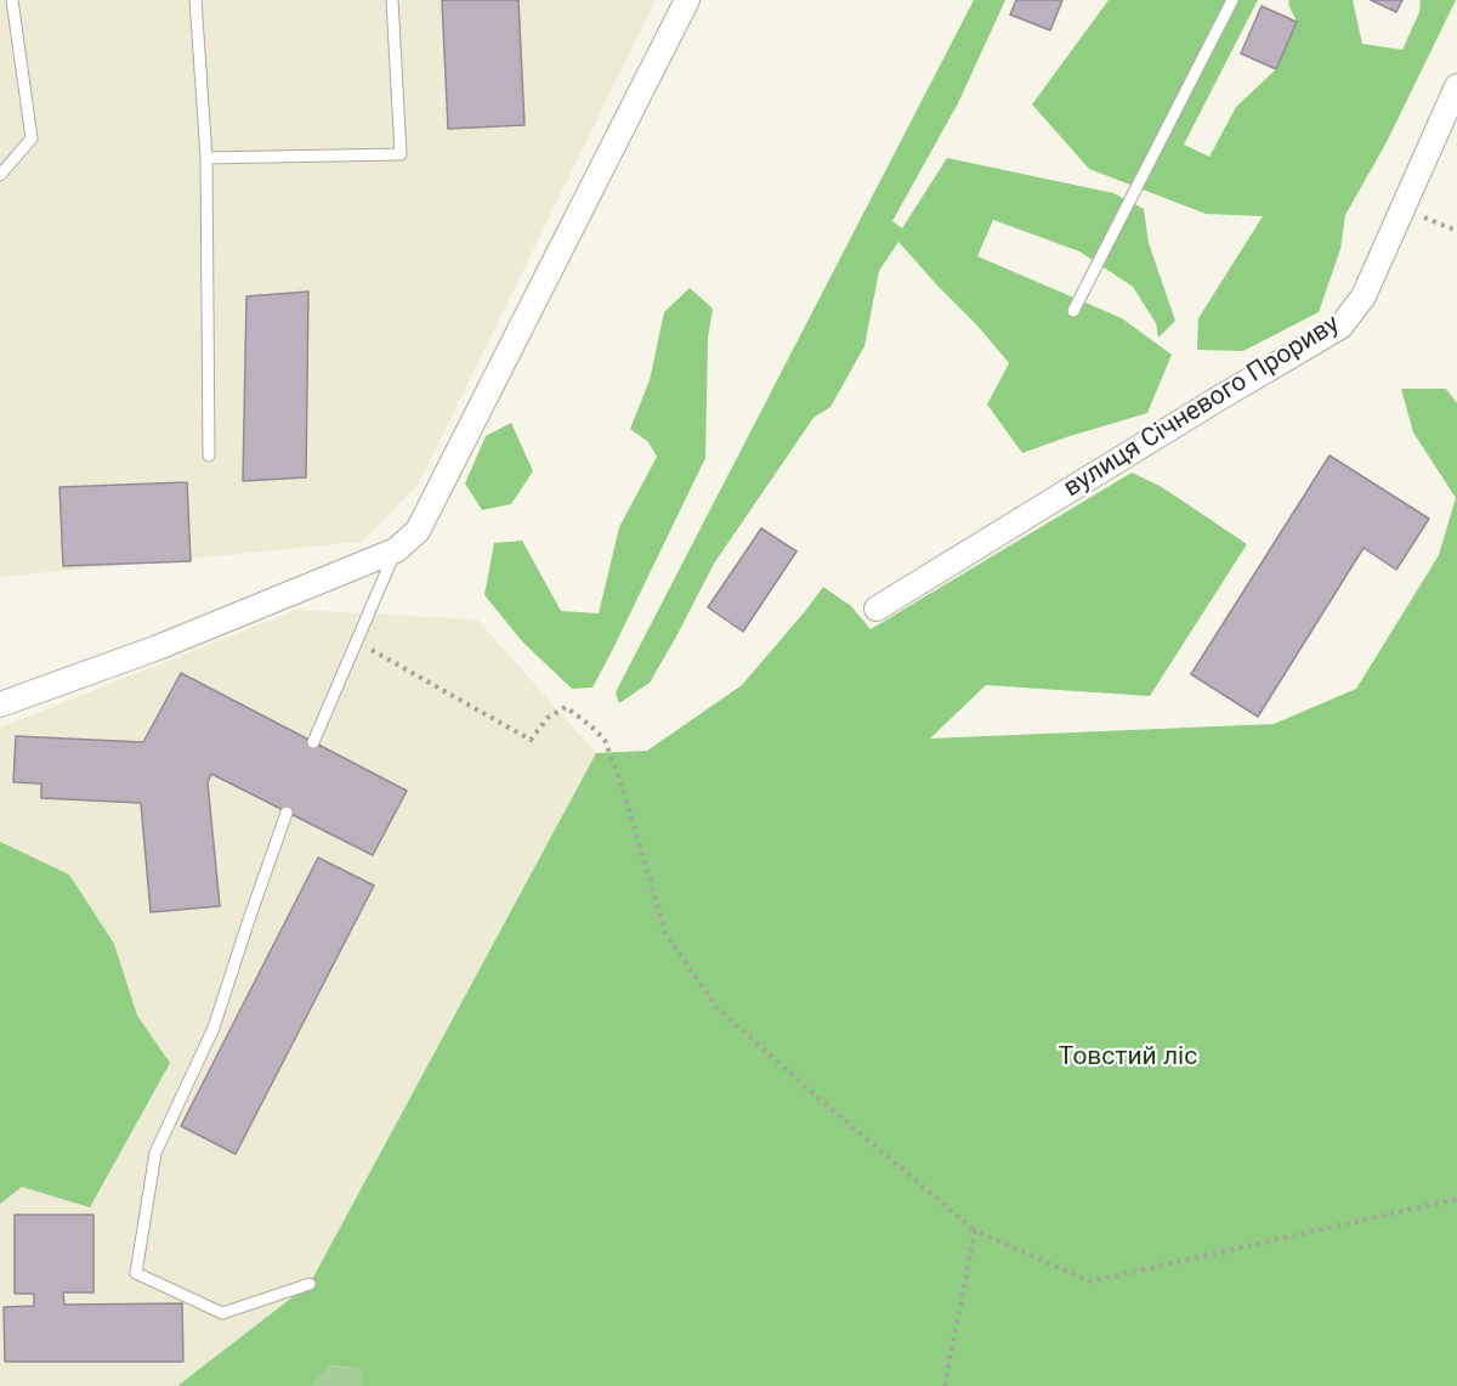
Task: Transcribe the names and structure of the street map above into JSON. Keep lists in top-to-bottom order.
{
  "streets": {
    "street": ["вулиця Січневого Прориву"]
  },
  "parks": ["Товстий ліс"]
}
